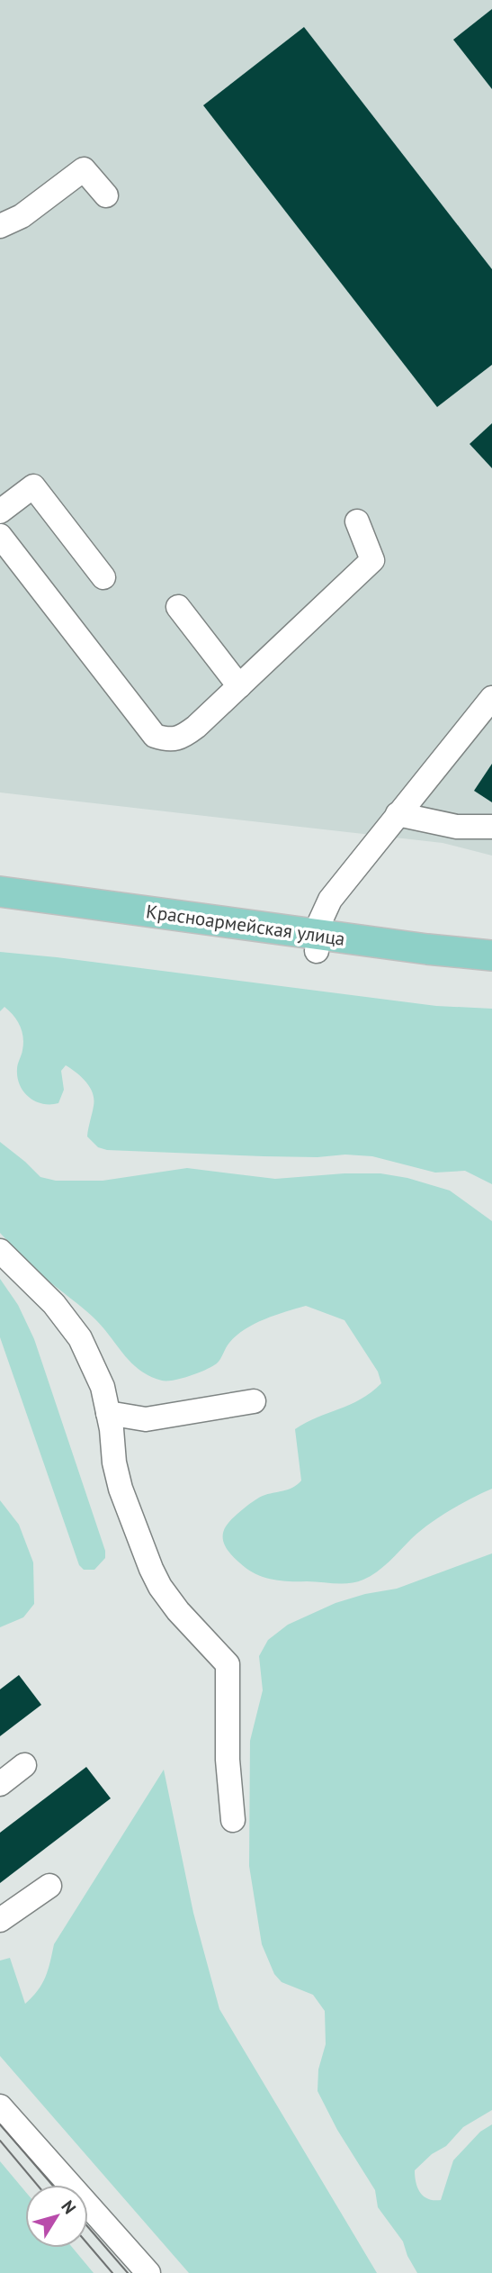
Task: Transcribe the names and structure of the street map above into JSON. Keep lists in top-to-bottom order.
{
  "streets": {
    "main road": ["Красноармейская улица"]
  },
  "north": "top right"
}
